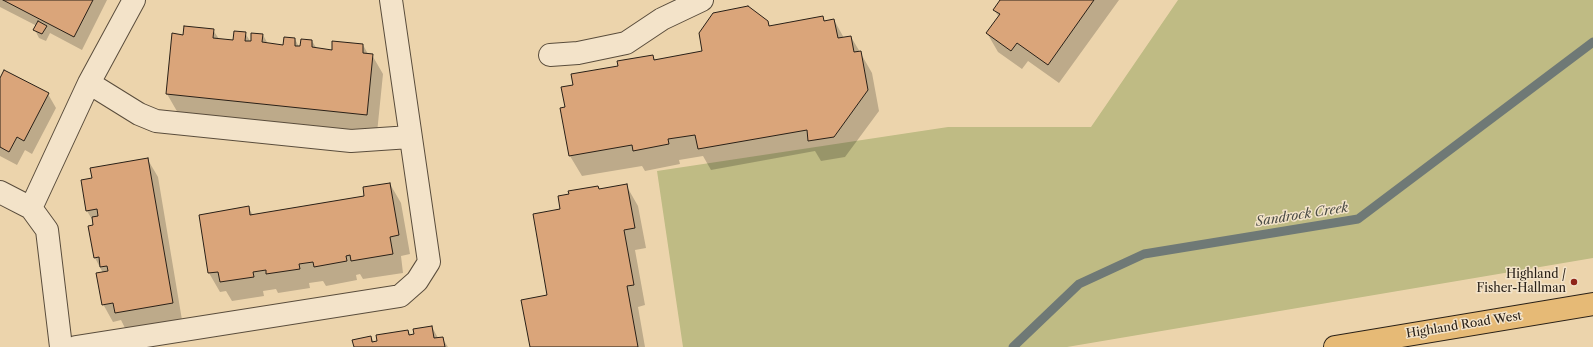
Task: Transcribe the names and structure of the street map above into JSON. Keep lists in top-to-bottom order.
{
  "streets": {
    "main road": ["Highland Road West"]
  },
  "water": ["Sandrock Creek"],
  "places": ["Highland / Fisher-Hallman"]
}
